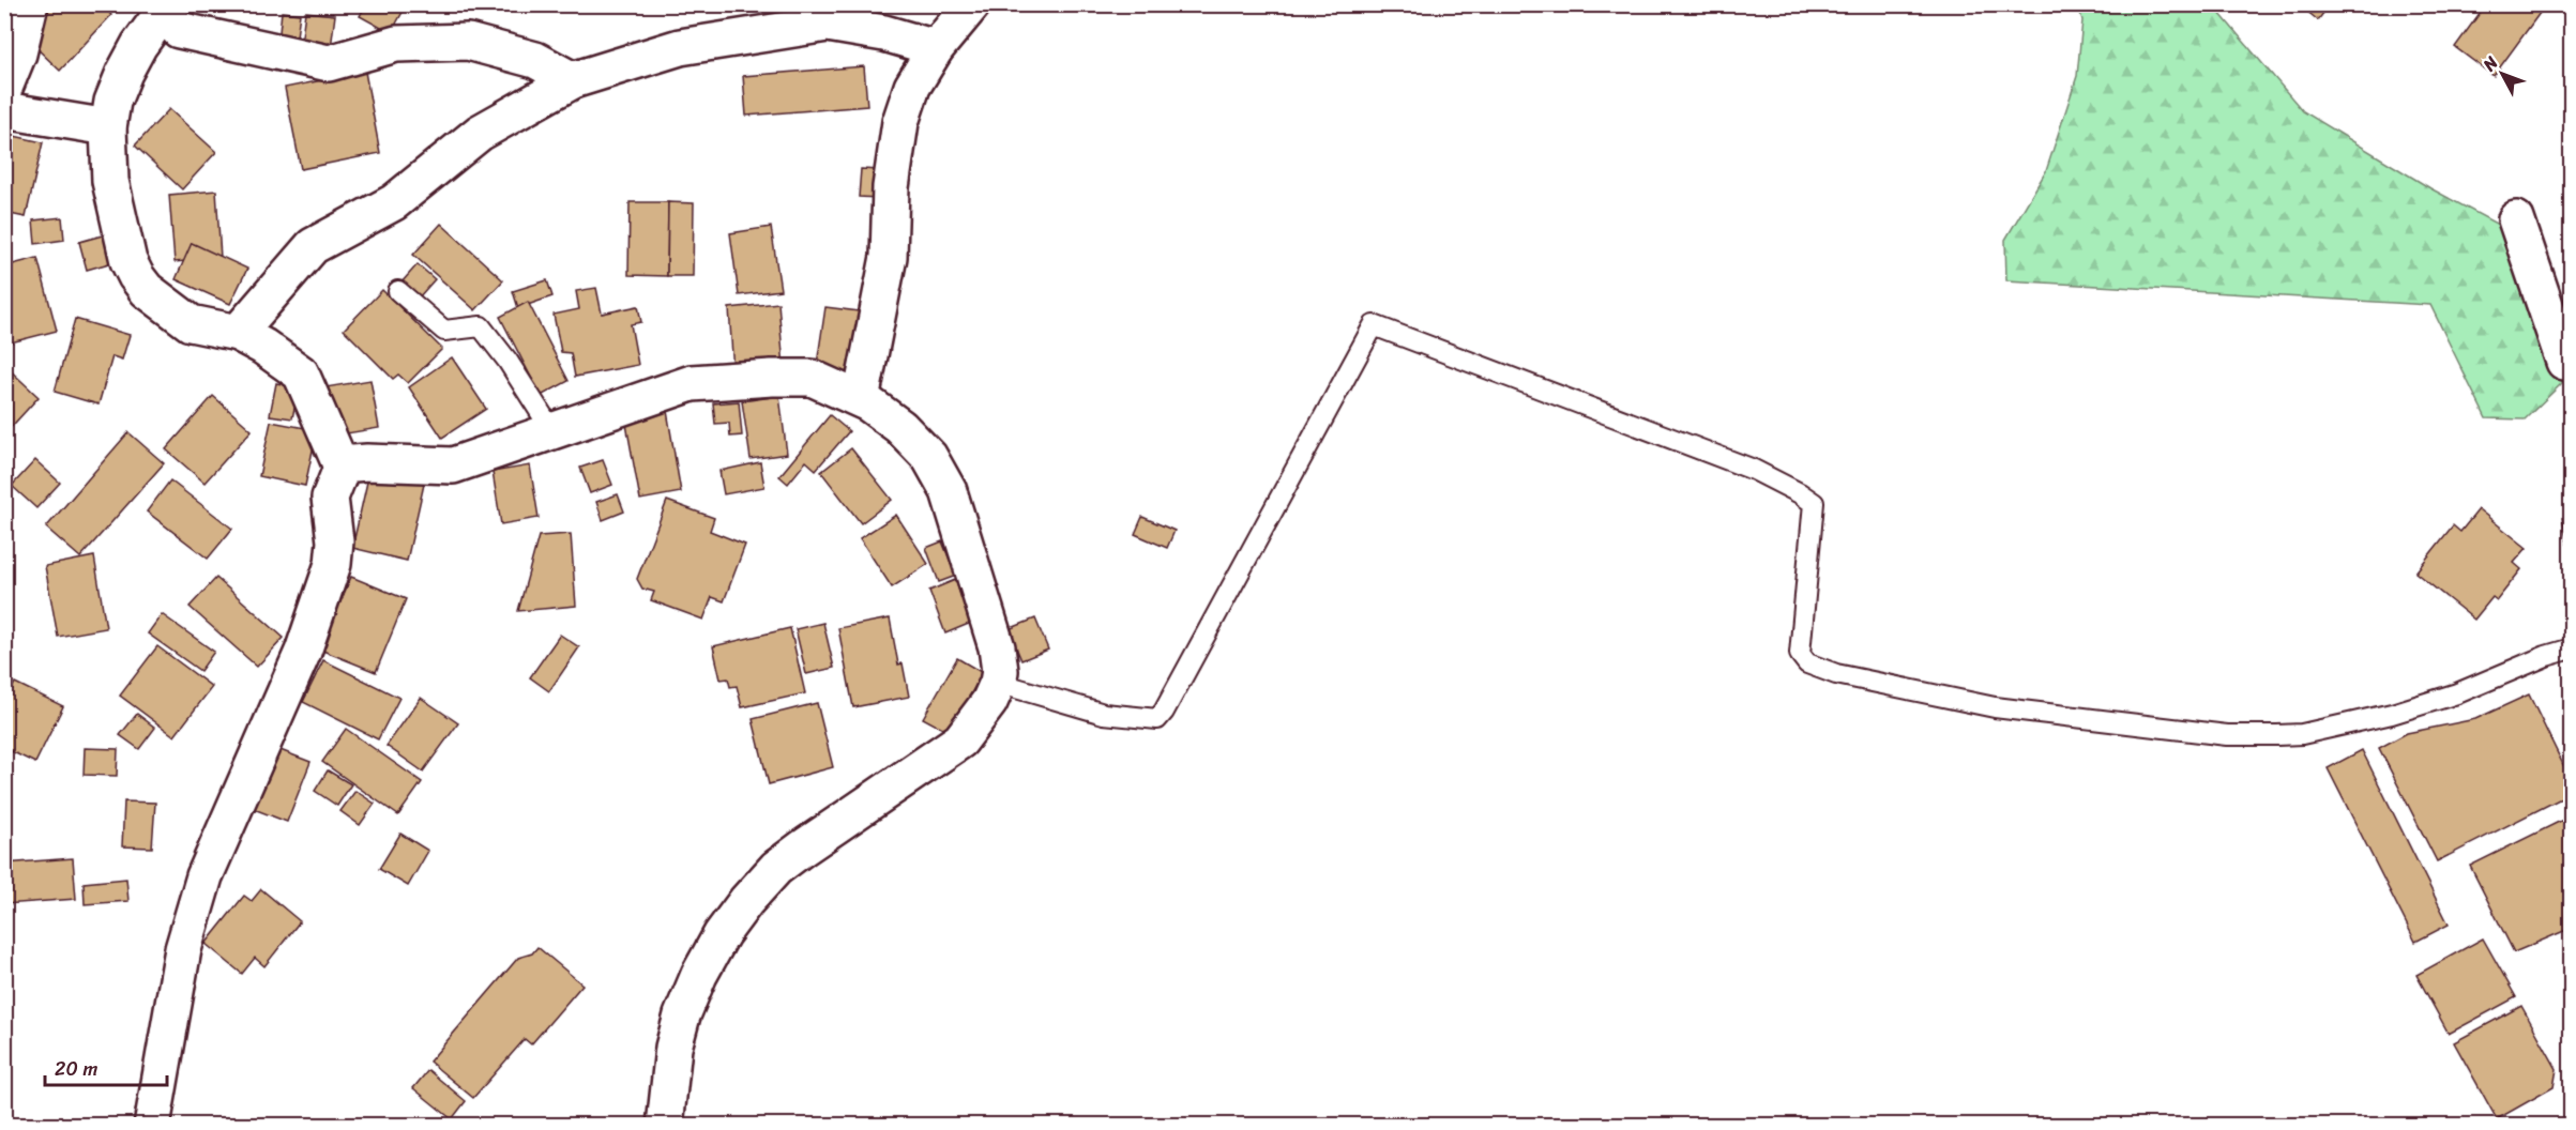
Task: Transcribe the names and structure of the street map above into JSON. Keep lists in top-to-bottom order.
{
  "scale_bar": "20 m",
  "north": "top left"
}
